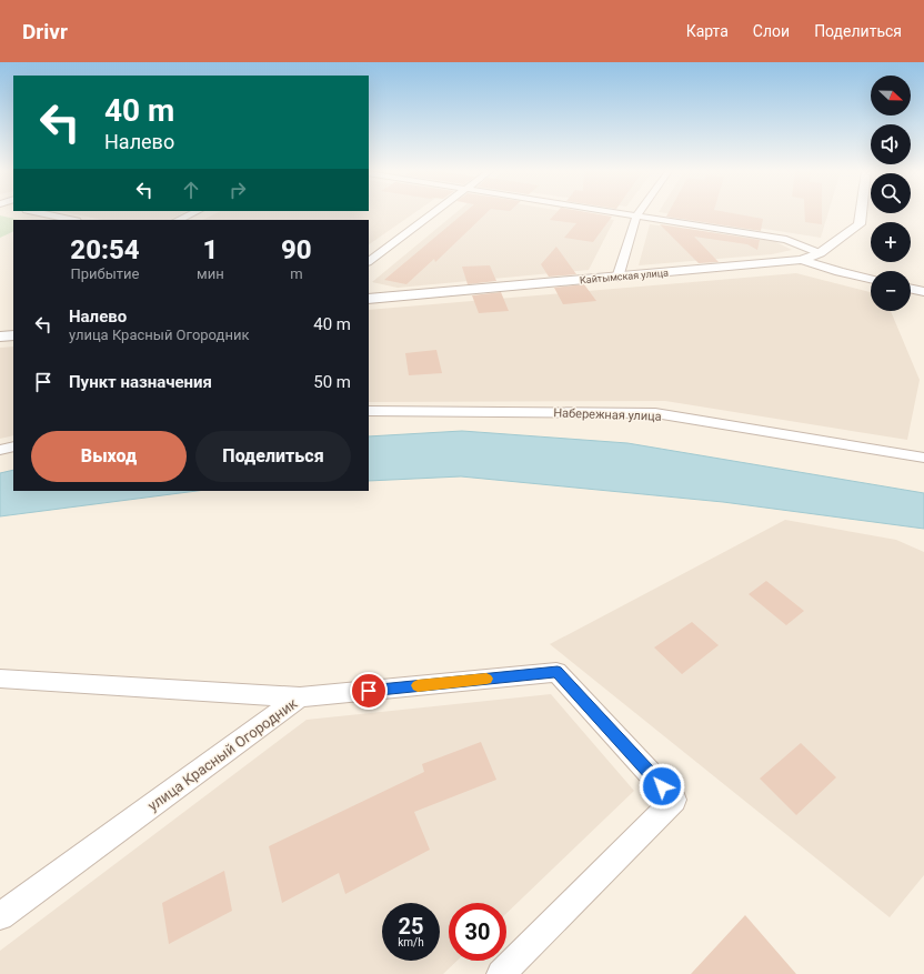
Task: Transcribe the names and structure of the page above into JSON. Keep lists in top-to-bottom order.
{
  "streets": {
    "street": ["Кайтымская улица", "Набережная улица", "улица Красный Огородник"]
  },
  "north": "right",
  "page": {
    "header": "Drivr",
    "nav": ["Карта", "Слои", "Поделиться"],
    "map_buttons": ["+", "−"],
    "turn": ["40 m", "Налево"],
    "eta": [
      "20:54",
      "Прибытие",
      "1",
      "мин",
      "90",
      "m"
    ],
    "list": [
      {
        "name": "Налево",
        "note": "улица Красный Огородник",
        "value": "40 m"
      },
      {
        "name": "Пункт назначения",
        "value": "50 m"
      }
    ],
    "buttons": ["Выход", "Поделиться"],
    "speed": "25 km/h",
    "limit": "30"
  }
}
